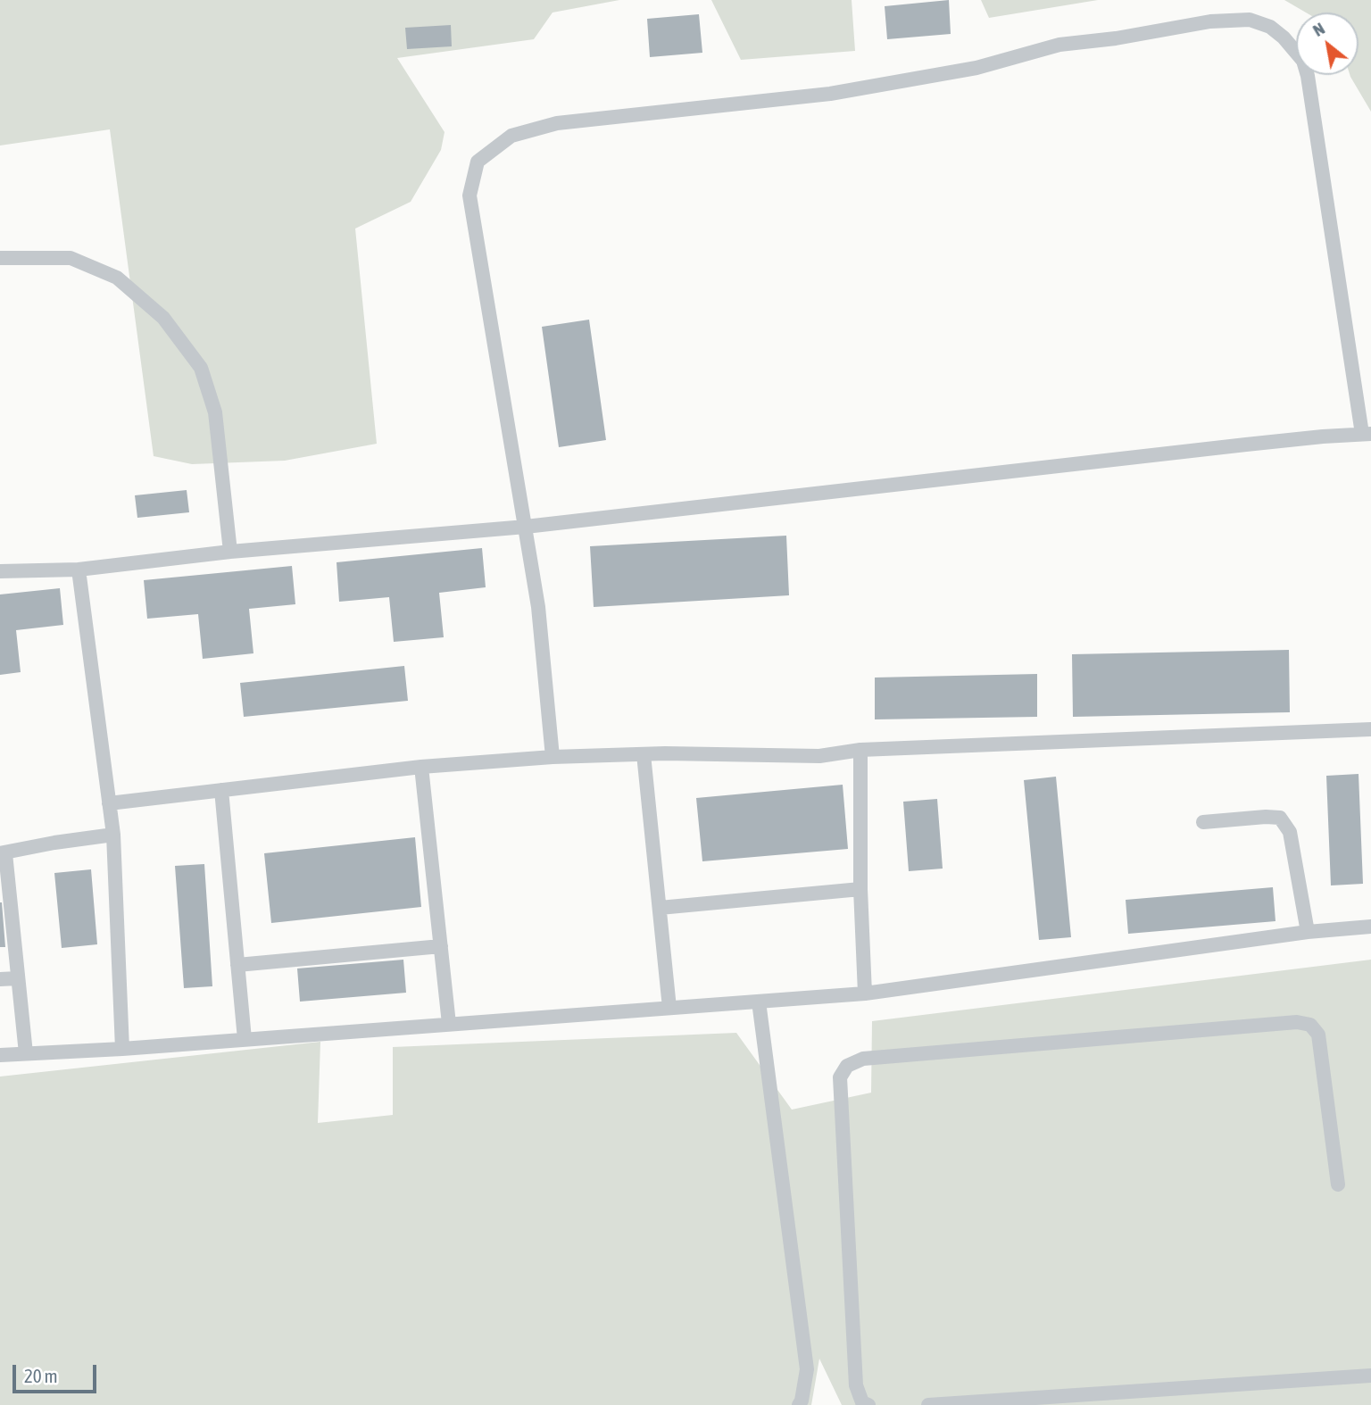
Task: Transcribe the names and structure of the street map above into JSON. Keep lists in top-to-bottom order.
{
  "scale_bar": "20 m",
  "north": "top left"
}
